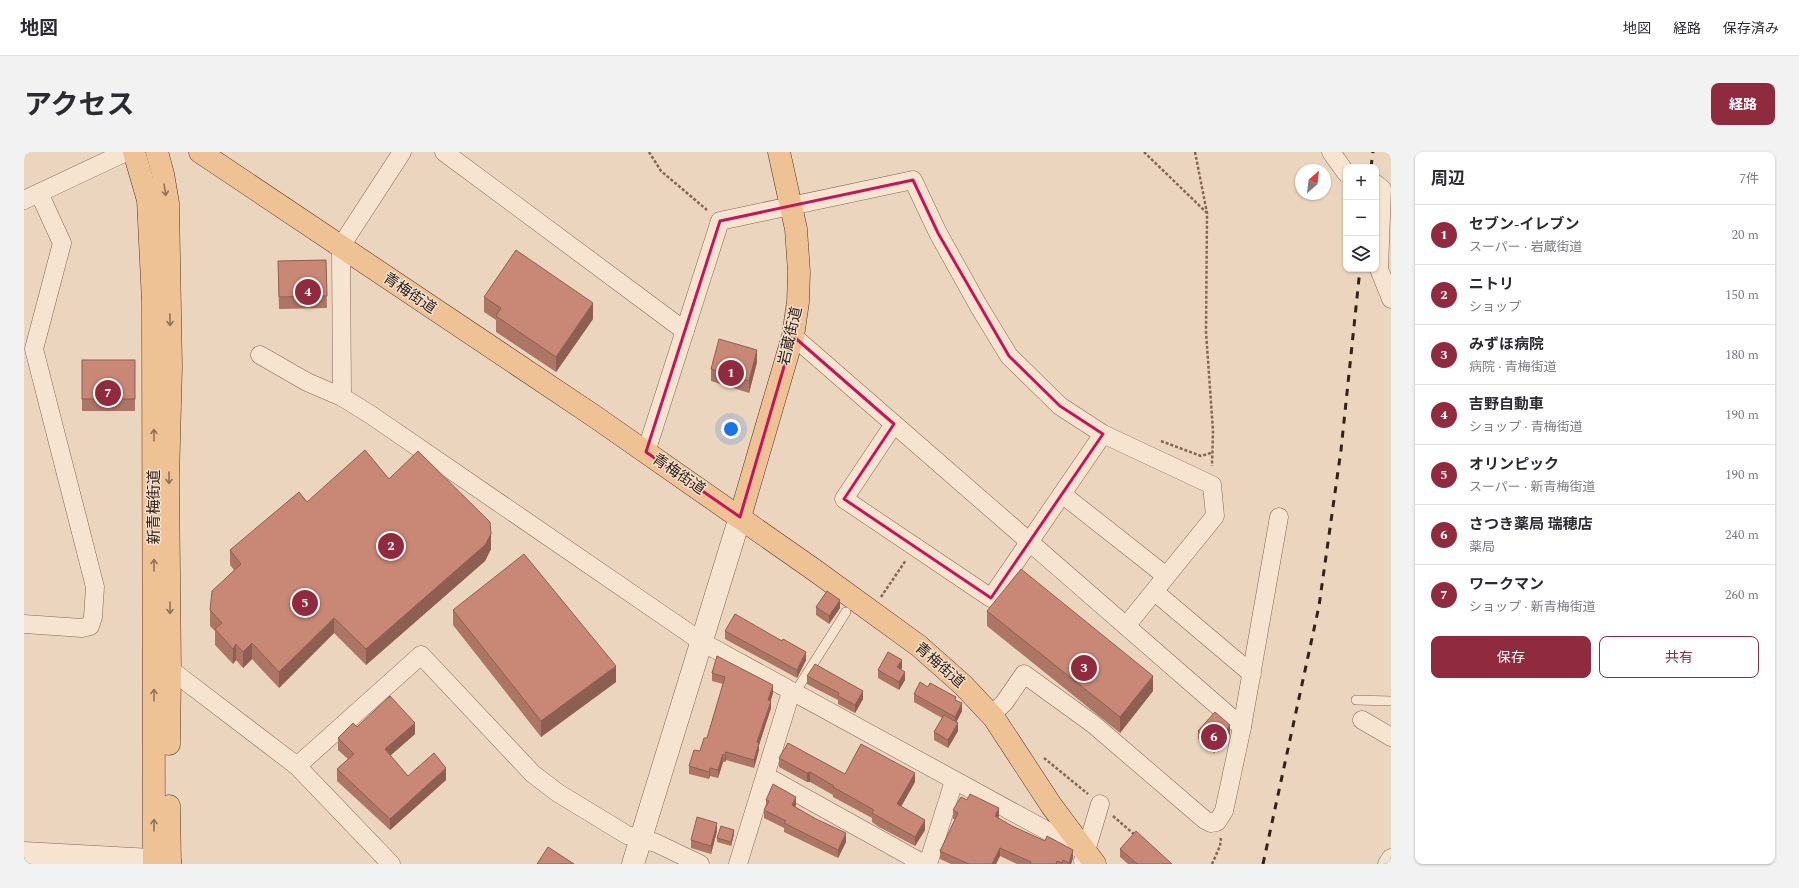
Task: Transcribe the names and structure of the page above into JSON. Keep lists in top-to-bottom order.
{
  "streets": {
    "main road": ["青梅街道", "岩蔵街道", "新青梅街道"]
  },
  "crossings": [
    ["青梅街道", "岩蔵街道"]
  ],
  "north": "top right",
  "page": {
    "header": "地図",
    "nav": ["地図", "経路", "保存済み"],
    "title": "アクセス",
    "buttons": [
      "経路",
      ["保存", "共有"]
    ],
    "heading": ["周辺", "7件"],
    "map_buttons": ["+", "−"],
    "list": [
      {
        "mark": "1",
        "name": "セブン-イレブン",
        "note": "スーパー · 岩蔵街道",
        "value": "20 m"
      },
      {
        "mark": "2",
        "name": "ニトリ",
        "note": "ショップ",
        "value": "150 m"
      },
      {
        "mark": "3",
        "name": "みずほ病院",
        "note": "病院 · 青梅街道",
        "value": "180 m"
      },
      {
        "mark": "4",
        "name": "吉野自動車",
        "note": "ショップ · 青梅街道",
        "value": "190 m"
      },
      {
        "mark": "5",
        "name": "オリンピック",
        "note": "スーパー · 新青梅街道",
        "value": "190 m"
      },
      {
        "mark": "6",
        "name": "さつき薬局 瑞穂店",
        "note": "薬局",
        "value": "240 m"
      },
      {
        "mark": "7",
        "name": "ワークマン",
        "note": "ショップ · 新青梅街道",
        "value": "260 m"
      }
    ],
    "pins": [
      "4",
      "1",
      "7",
      "2",
      "5",
      "3",
      "6"
    ]
  }
}
